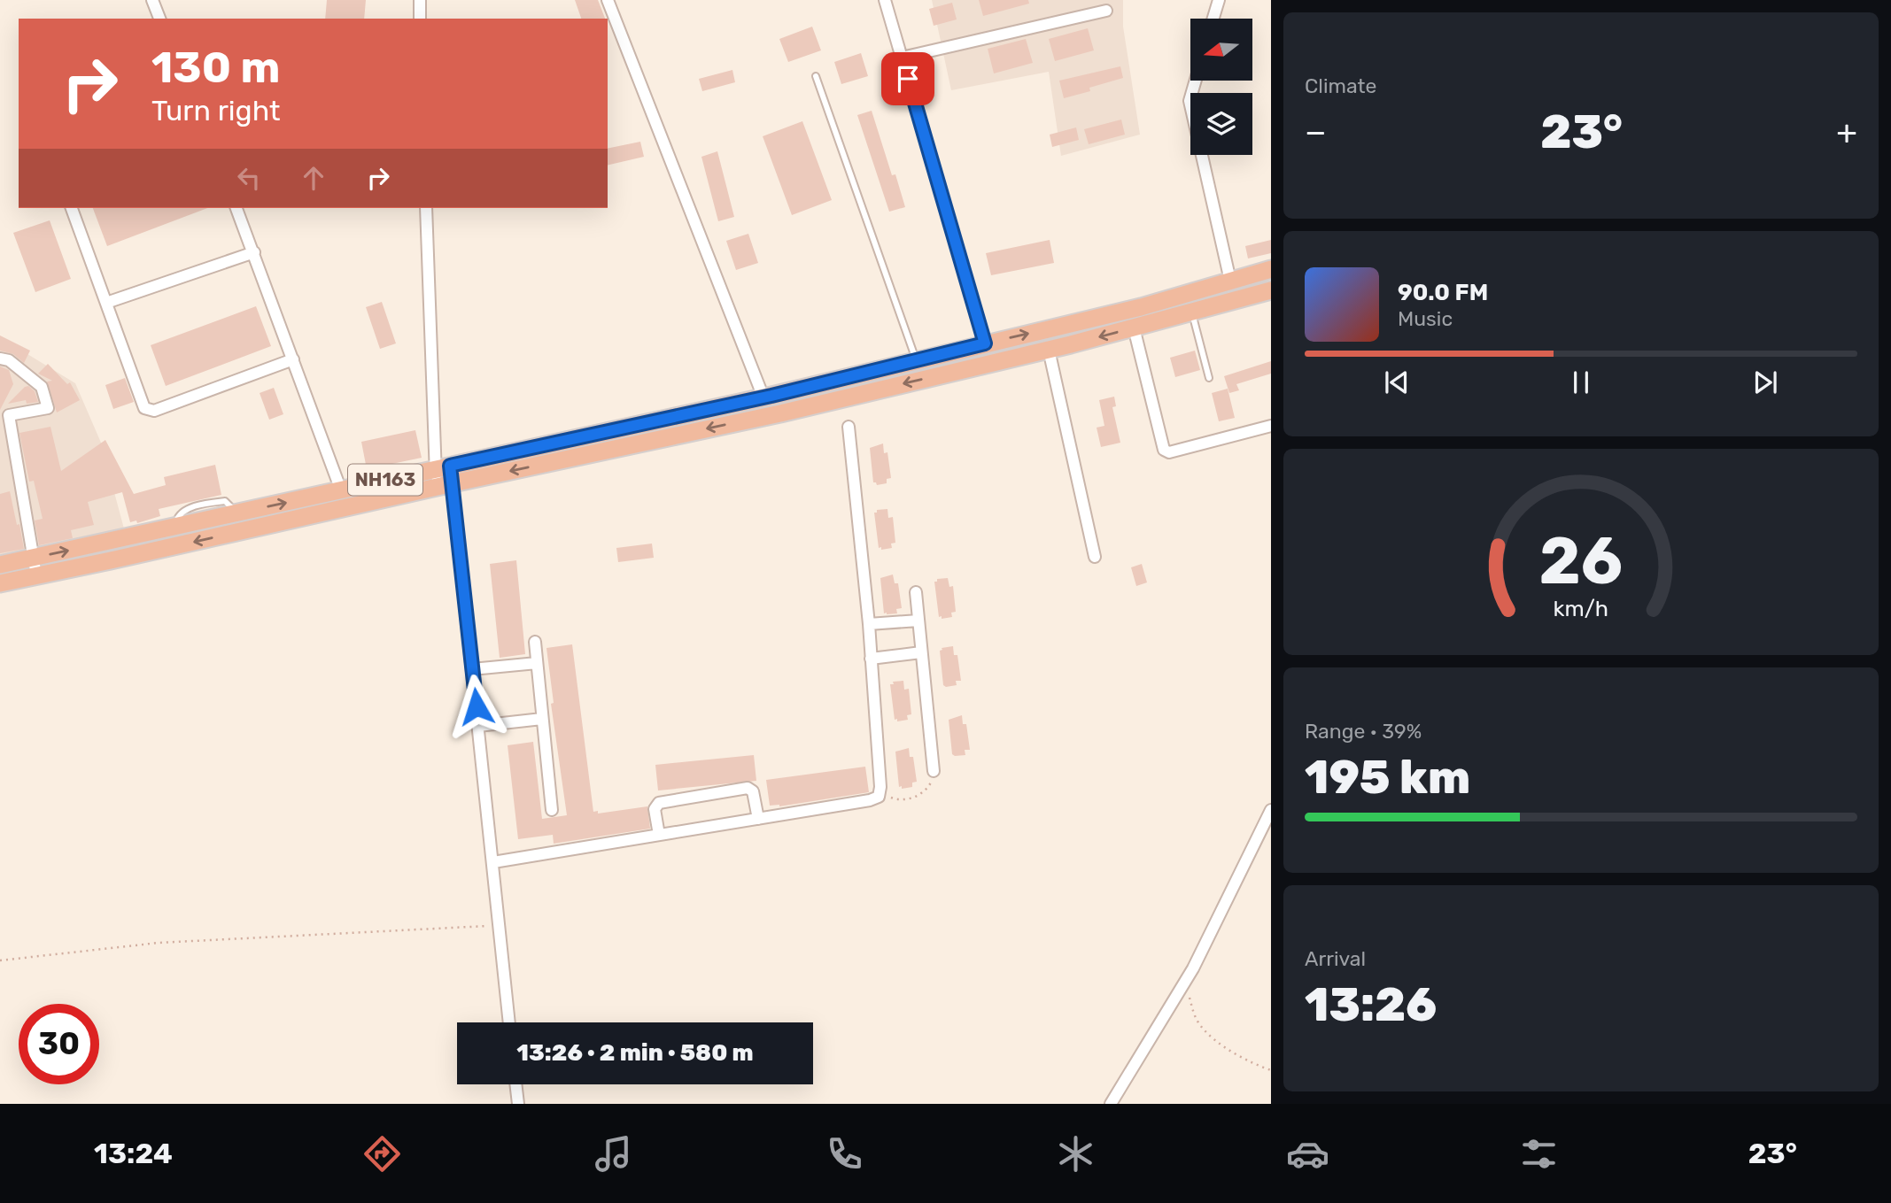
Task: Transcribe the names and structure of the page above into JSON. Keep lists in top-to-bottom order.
{
  "streets": {
    "highway": ["NH163"]
  },
  "north": "left",
  "page": {
    "tile": [
      "Climate",
      ["Range · 39%", "195 km"],
      ["Arrival", "13:26"]
    ],
    "turn": ["130 m", "Turn right"],
    "heat": ["−", "23°", "+"],
    "song": ["90.0 FM", "Music"],
    "limit": "30",
    "trip": "13:26 · 2 min · 580 m",
    "tabs": ["13:24", "23°"],
    "gauge": ["26", "km/h"]
  }
}
